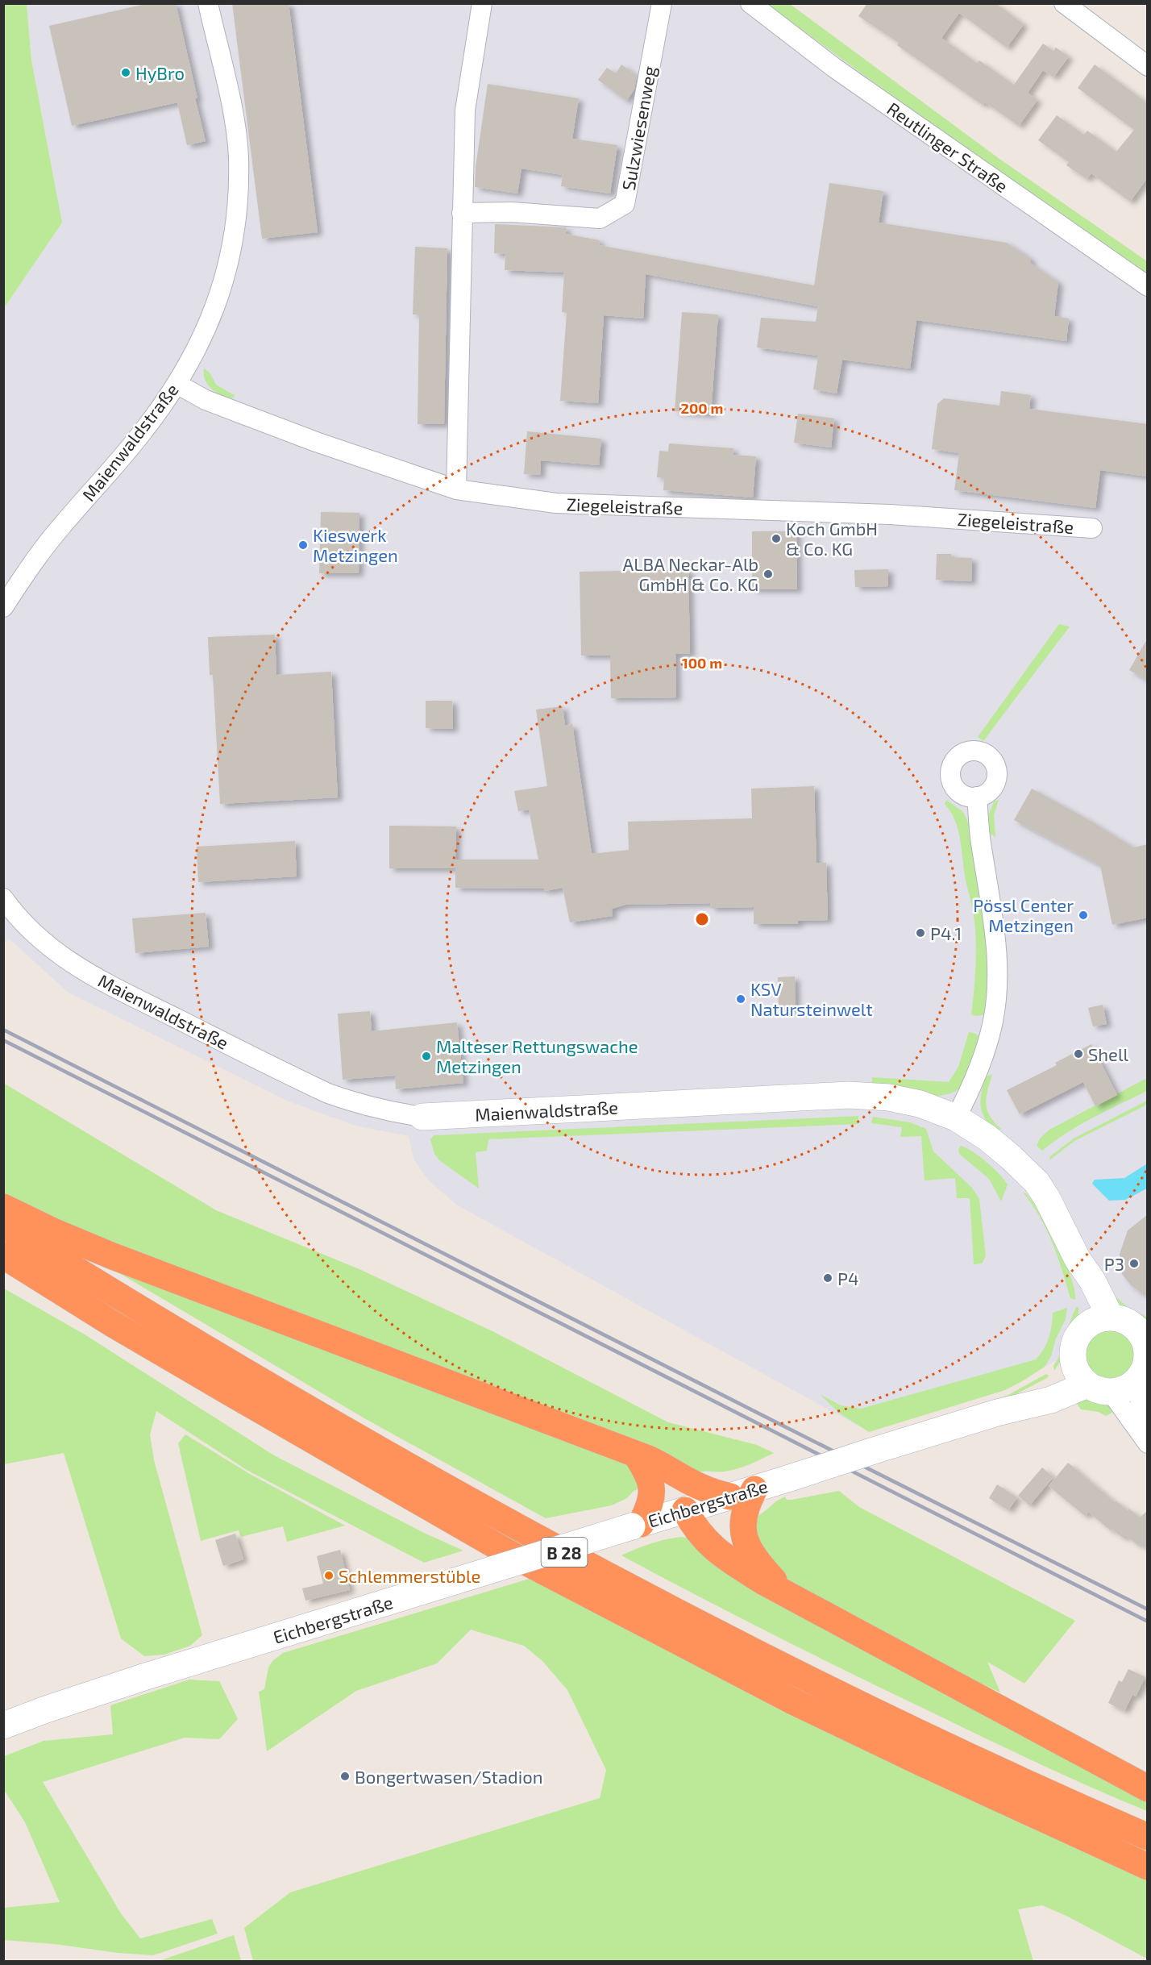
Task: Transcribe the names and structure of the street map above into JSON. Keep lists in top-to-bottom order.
{
  "streets": {
    "highway": ["B 28"],
    "main road": ["Maienwaldstraße", "Eichbergstraße"],
    "street": ["Sulzwiesenweg", "Reutlinger Straße", "Ziegeleistraße"]
  },
  "crossings": [
    ["Maienwaldstraße", "Ziegeleistraße"],
    ["Maienwaldstraße", "Eichbergstraße"]
  ],
  "places": [
    "HyBro",
    "Koch GmbH & Co. KG",
    "Kieswerk Metzingen",
    "ALBA Neckar-Alb GmbH & Co. KG",
    "Pössl Center Metzingen",
    "P4.1",
    "KSV Natursteinwelt",
    "Shell",
    "Malteser Rettungswache Metzingen",
    "P3",
    "P4",
    "Schlemmerstüble",
    "Bongertwasen/Stadion"
  ],
  "rings": ["200 m", "100 m"]
}
